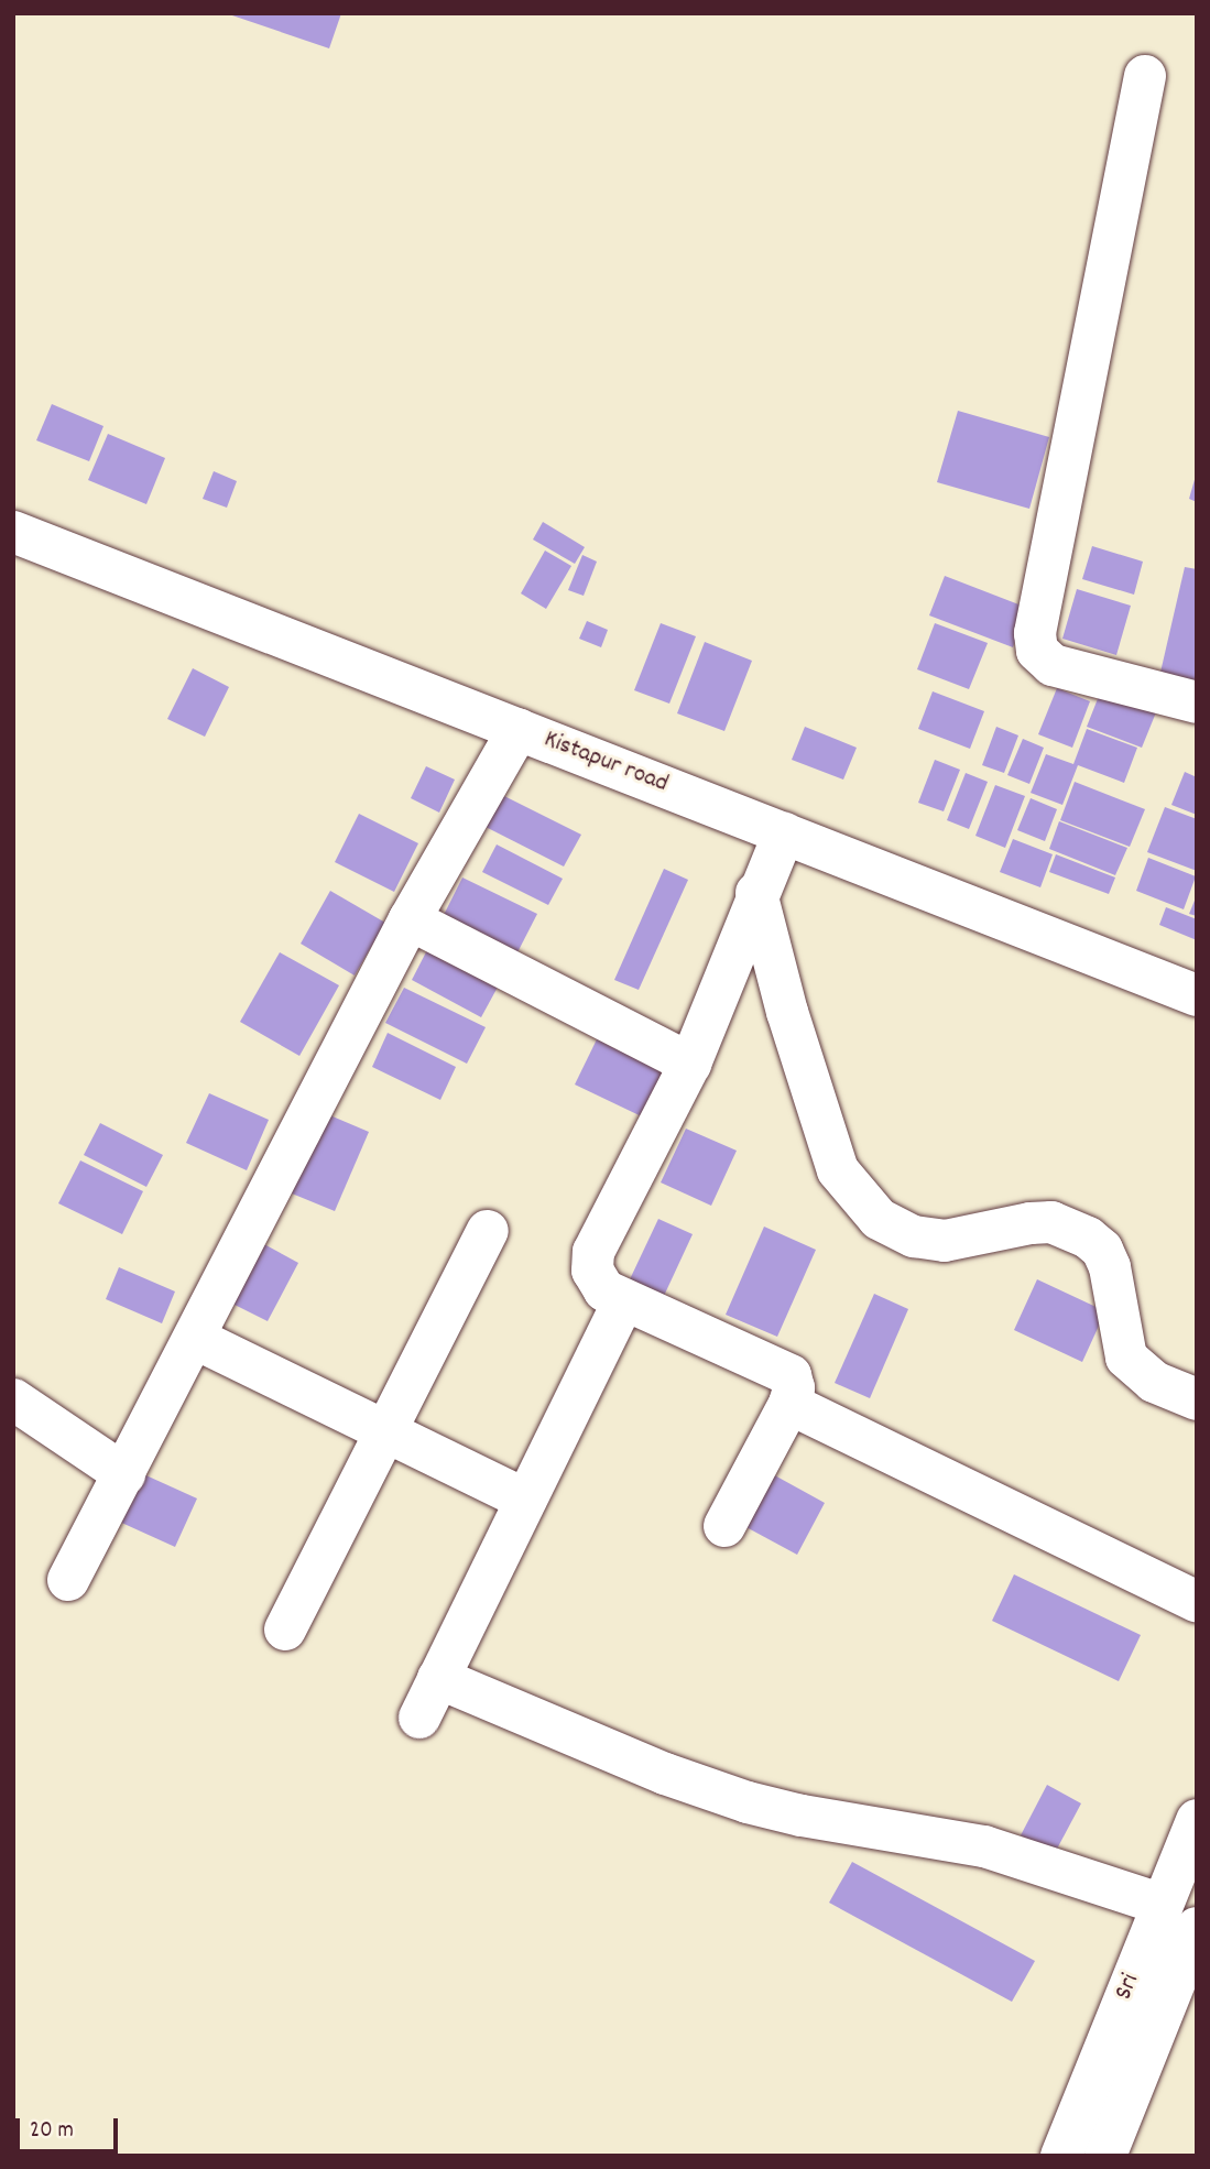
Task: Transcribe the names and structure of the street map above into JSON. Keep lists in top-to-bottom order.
{
  "streets": {
    "main road": ["Kistapur road", "Sri"]
  },
  "scale_bar": "20 m"
}
